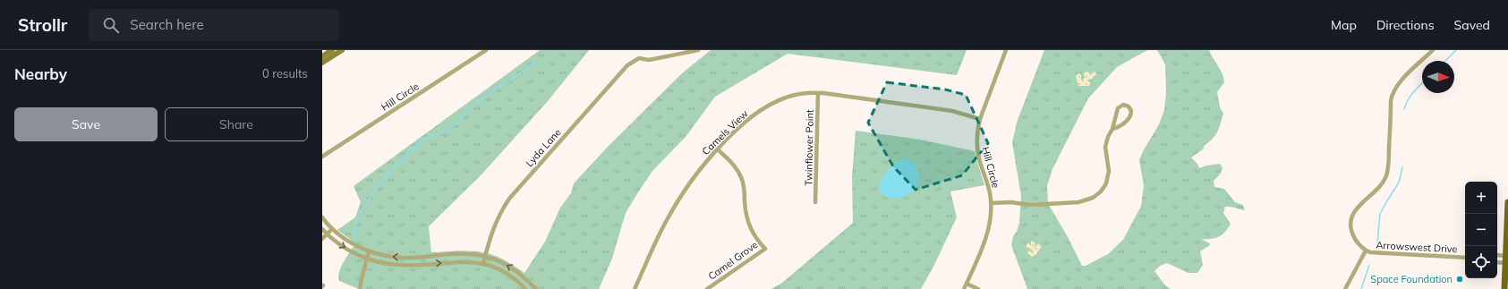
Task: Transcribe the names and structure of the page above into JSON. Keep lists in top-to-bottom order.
{
  "streets": {
    "street": [
      "Hill Circle",
      "Camels View",
      "Lyda Lane",
      "Twinflower Point",
      "Arrowswest Drive",
      "Camel Grove"
    ]
  },
  "crossings": [
    ["Hill Circle", "Camels View"],
    ["Camels View", "Twinflower Point"],
    ["Camels View", "Camel Grove"]
  ],
  "places": ["Space Foundation"],
  "north": "right",
  "page": {
    "header": "Strollr",
    "search": "Search here",
    "nav": ["Map", "Directions", "Saved"],
    "heading": ["Nearby", "0 results"],
    "buttons": ["Save", "Share"],
    "map_buttons": ["+", "−"]
  }
}
